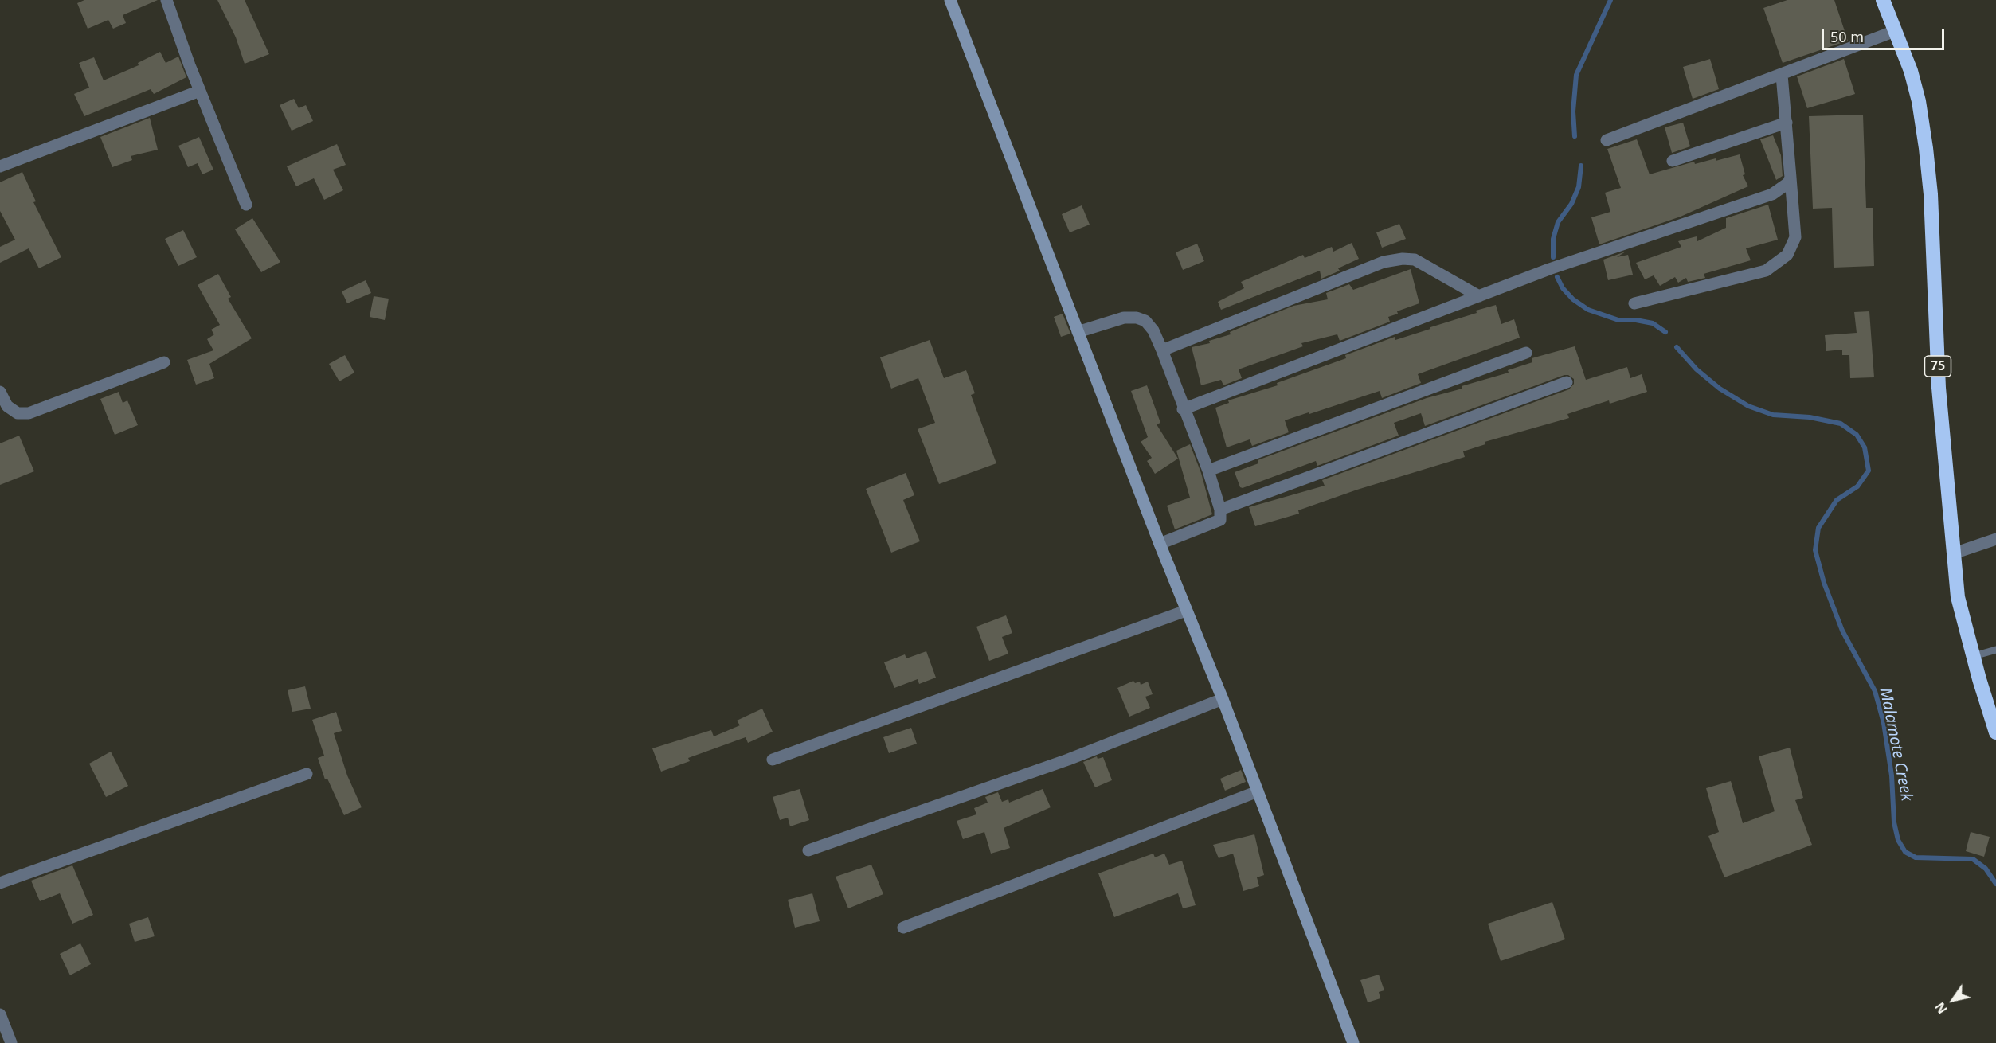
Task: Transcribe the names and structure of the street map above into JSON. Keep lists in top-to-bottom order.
{
  "streets": {
    "highway": ["75"]
  },
  "water": ["Malamote Creek"],
  "scale_bar": "50 m",
  "north": "bottom left"
}
